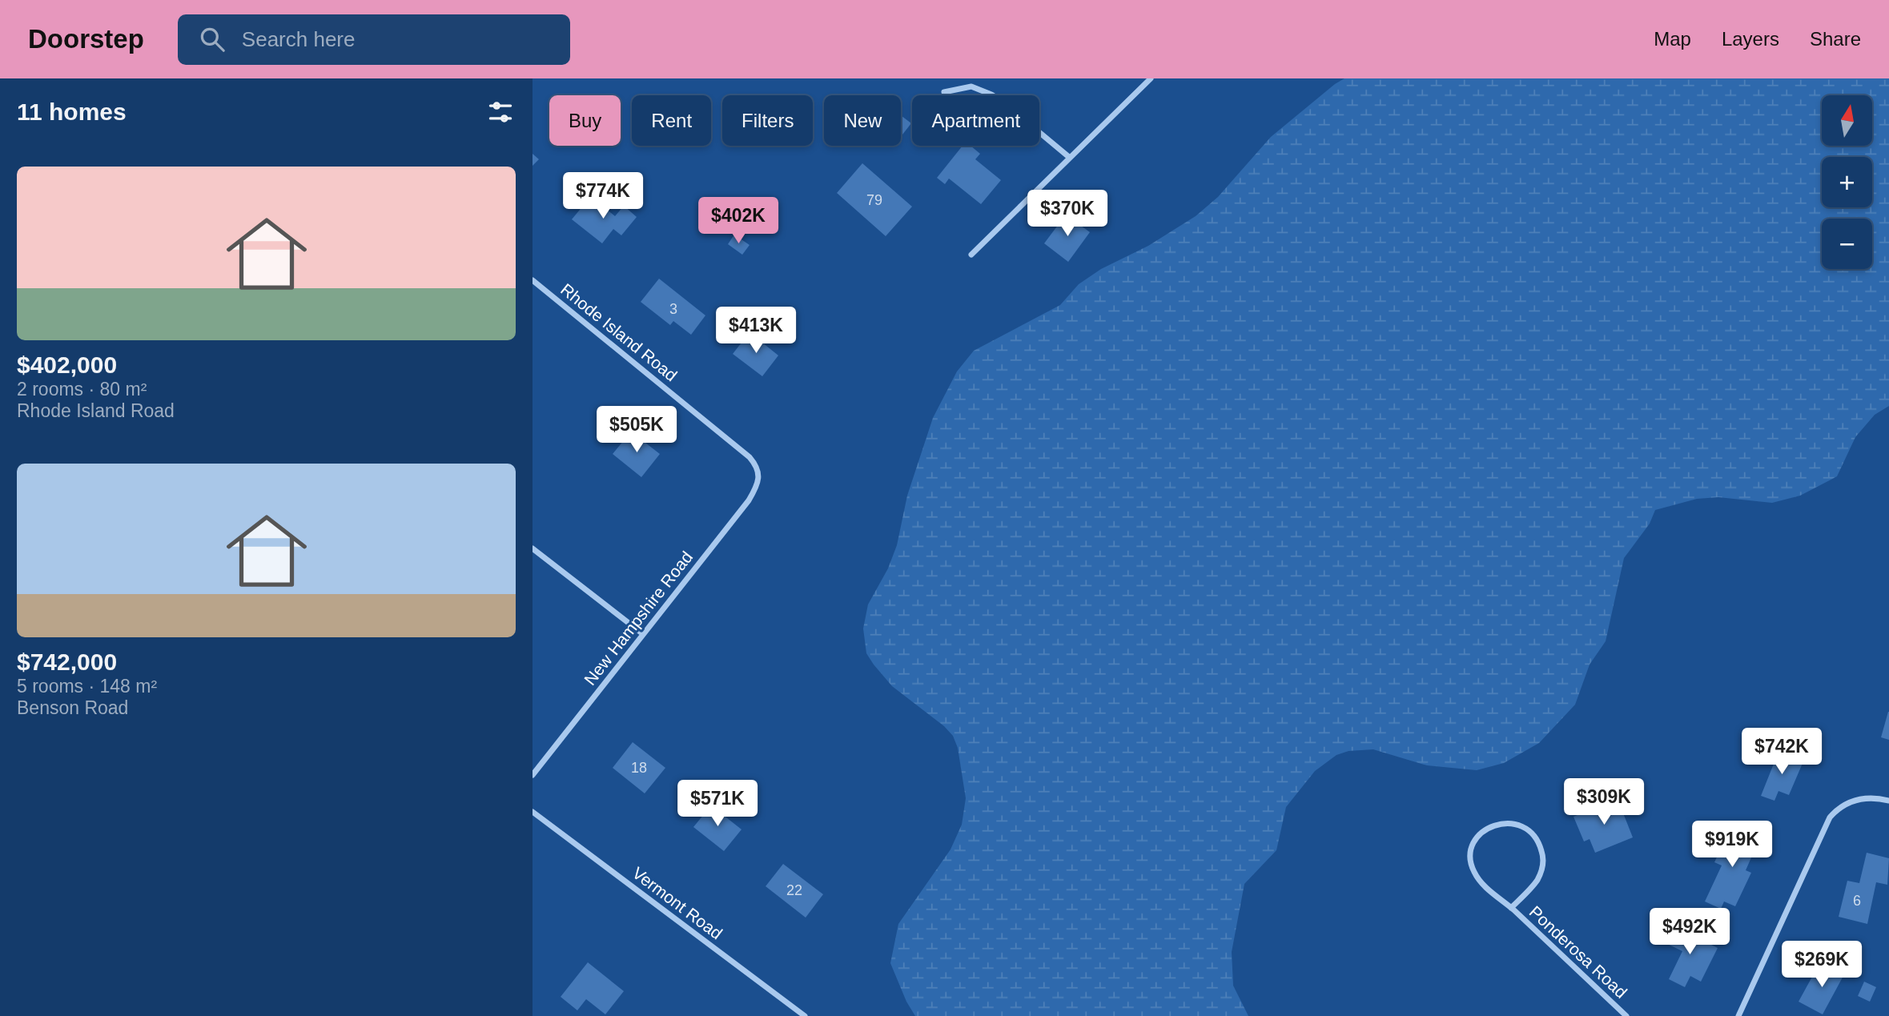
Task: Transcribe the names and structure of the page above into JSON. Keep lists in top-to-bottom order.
{
  "streets": {
    "street": [
      "Rhode Island Road",
      "New Hampshire Road",
      "Vermont Road",
      "Ponderosa Road"
    ]
  },
  "crossings": [
    ["Rhode Island Road", "New Hampshire Road"]
  ],
  "house_numbers": [
    "79",
    "3",
    "18",
    "22",
    "6"
  ],
  "north": "top",
  "page": {
    "header": "Doorstep",
    "search": "Search here",
    "nav": ["Map", "Layers", "Share"],
    "heading": "11 homes",
    "map_buttons": ["+", "−"],
    "chip": [
      "Buy",
      "Rent",
      "Filters",
      "New",
      "Apartment"
    ],
    "list": [
      {
        "name": "$402,000",
        "note": "2 rooms · 80 m² · Rhode Island Road"
      },
      {
        "name": "$742,000",
        "note": "5 rooms · 148 m² · Benson Road"
      }
    ],
    "price": [
      "$774K",
      "$370K",
      "$402K",
      "$413K",
      "$505K",
      "$742K",
      "$309K",
      "$571K",
      "$919K",
      "$492K",
      "$269K"
    ]
  }
}
